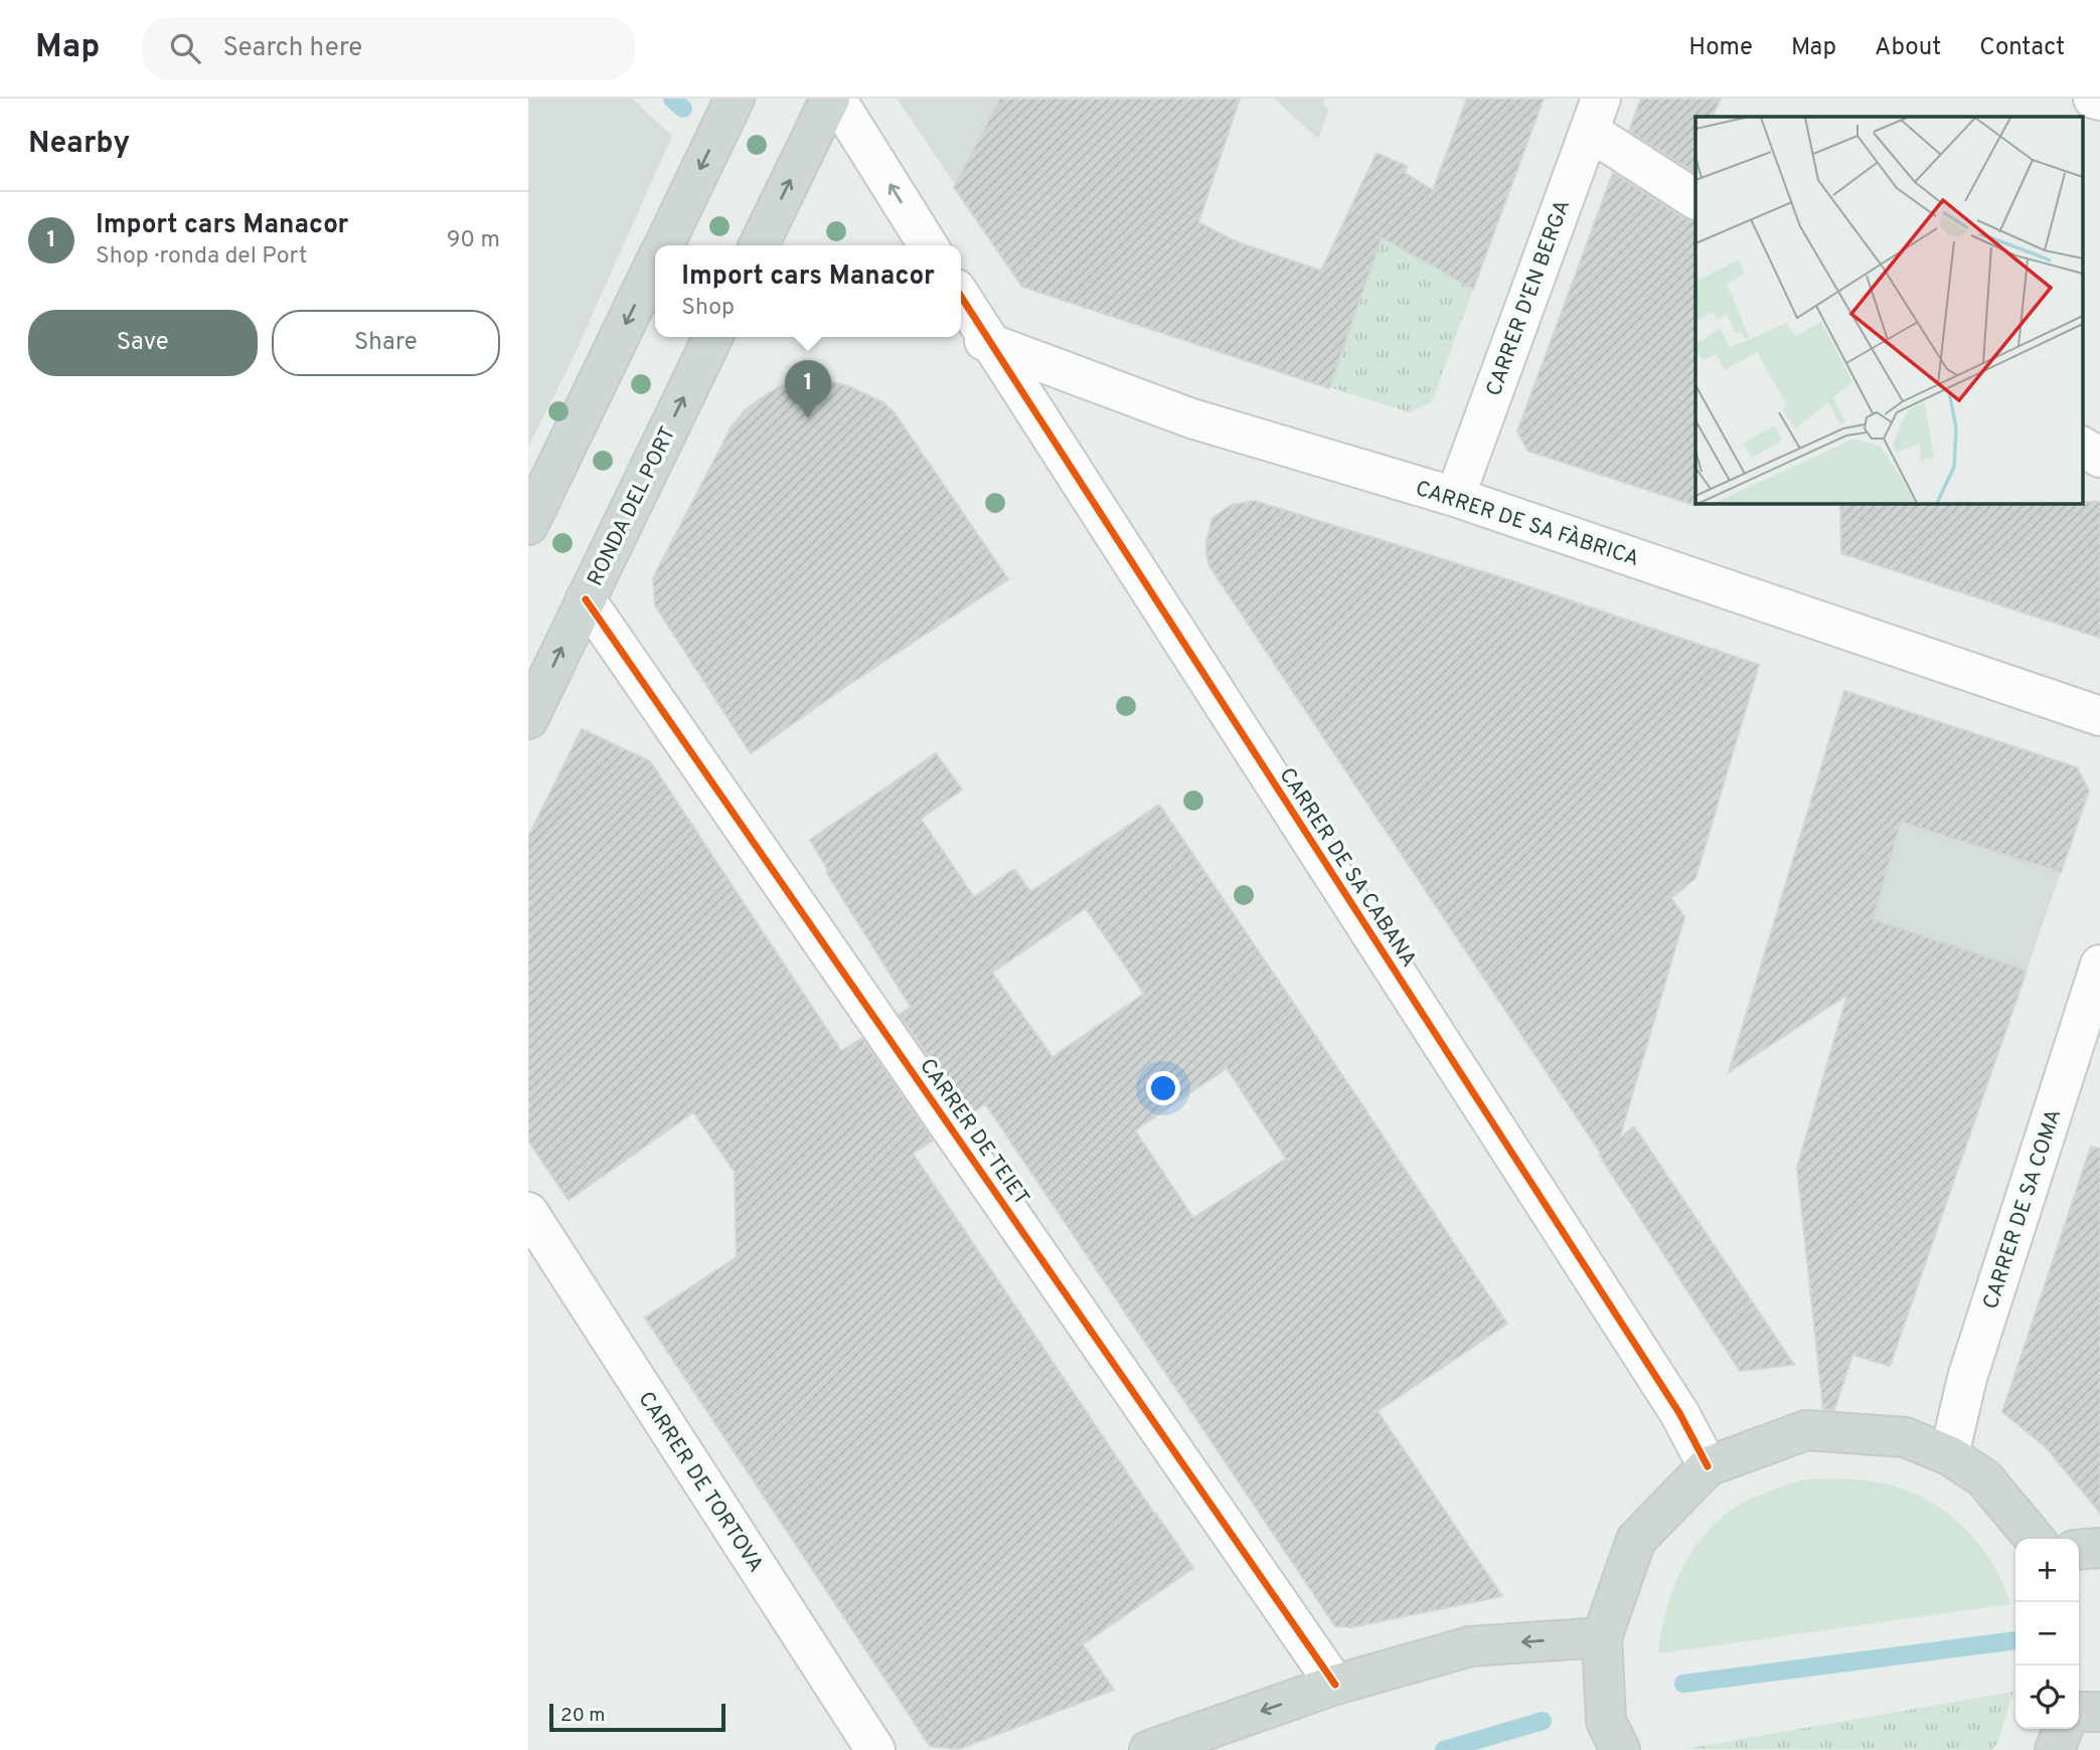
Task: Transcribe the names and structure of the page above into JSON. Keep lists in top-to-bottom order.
{
  "streets": {
    "main road": ["RONDA DEL PORT"],
    "street": [
      "CARRER D'EN BERGA",
      "CARRER DE SA FÀBRICA",
      "CARRER DE SA CABANA",
      "CARRER DE TEIET",
      "CARRER DE SA COMA",
      "CARRER DE TORTOVA"
    ]
  },
  "crossings": [
    ["CARRER D'EN BERGA", "CARRER DE SA FÀBRICA"],
    ["RONDA DEL PORT", "CARRER DE TEIET"],
    ["CARRER DE SA FÀBRICA", "CARRER DE SA CABANA"]
  ],
  "scale_bar": "20 m",
  "page": {
    "header": "Map",
    "search": "Search here",
    "nav": [
      "Home",
      "Map",
      "About",
      "Contact"
    ],
    "heading": "Nearby",
    "list": [
      {
        "mark": "1",
        "name": "Import cars Manacor",
        "note": "Shop · ronda del Port",
        "value": "90 m"
      }
    ],
    "popup": ["Import cars Manacor", "Shop"],
    "buttons": ["Save", "Share"],
    "pins": "1",
    "map_buttons": ["+", "−"],
    "scale": "20 m"
  }
}
